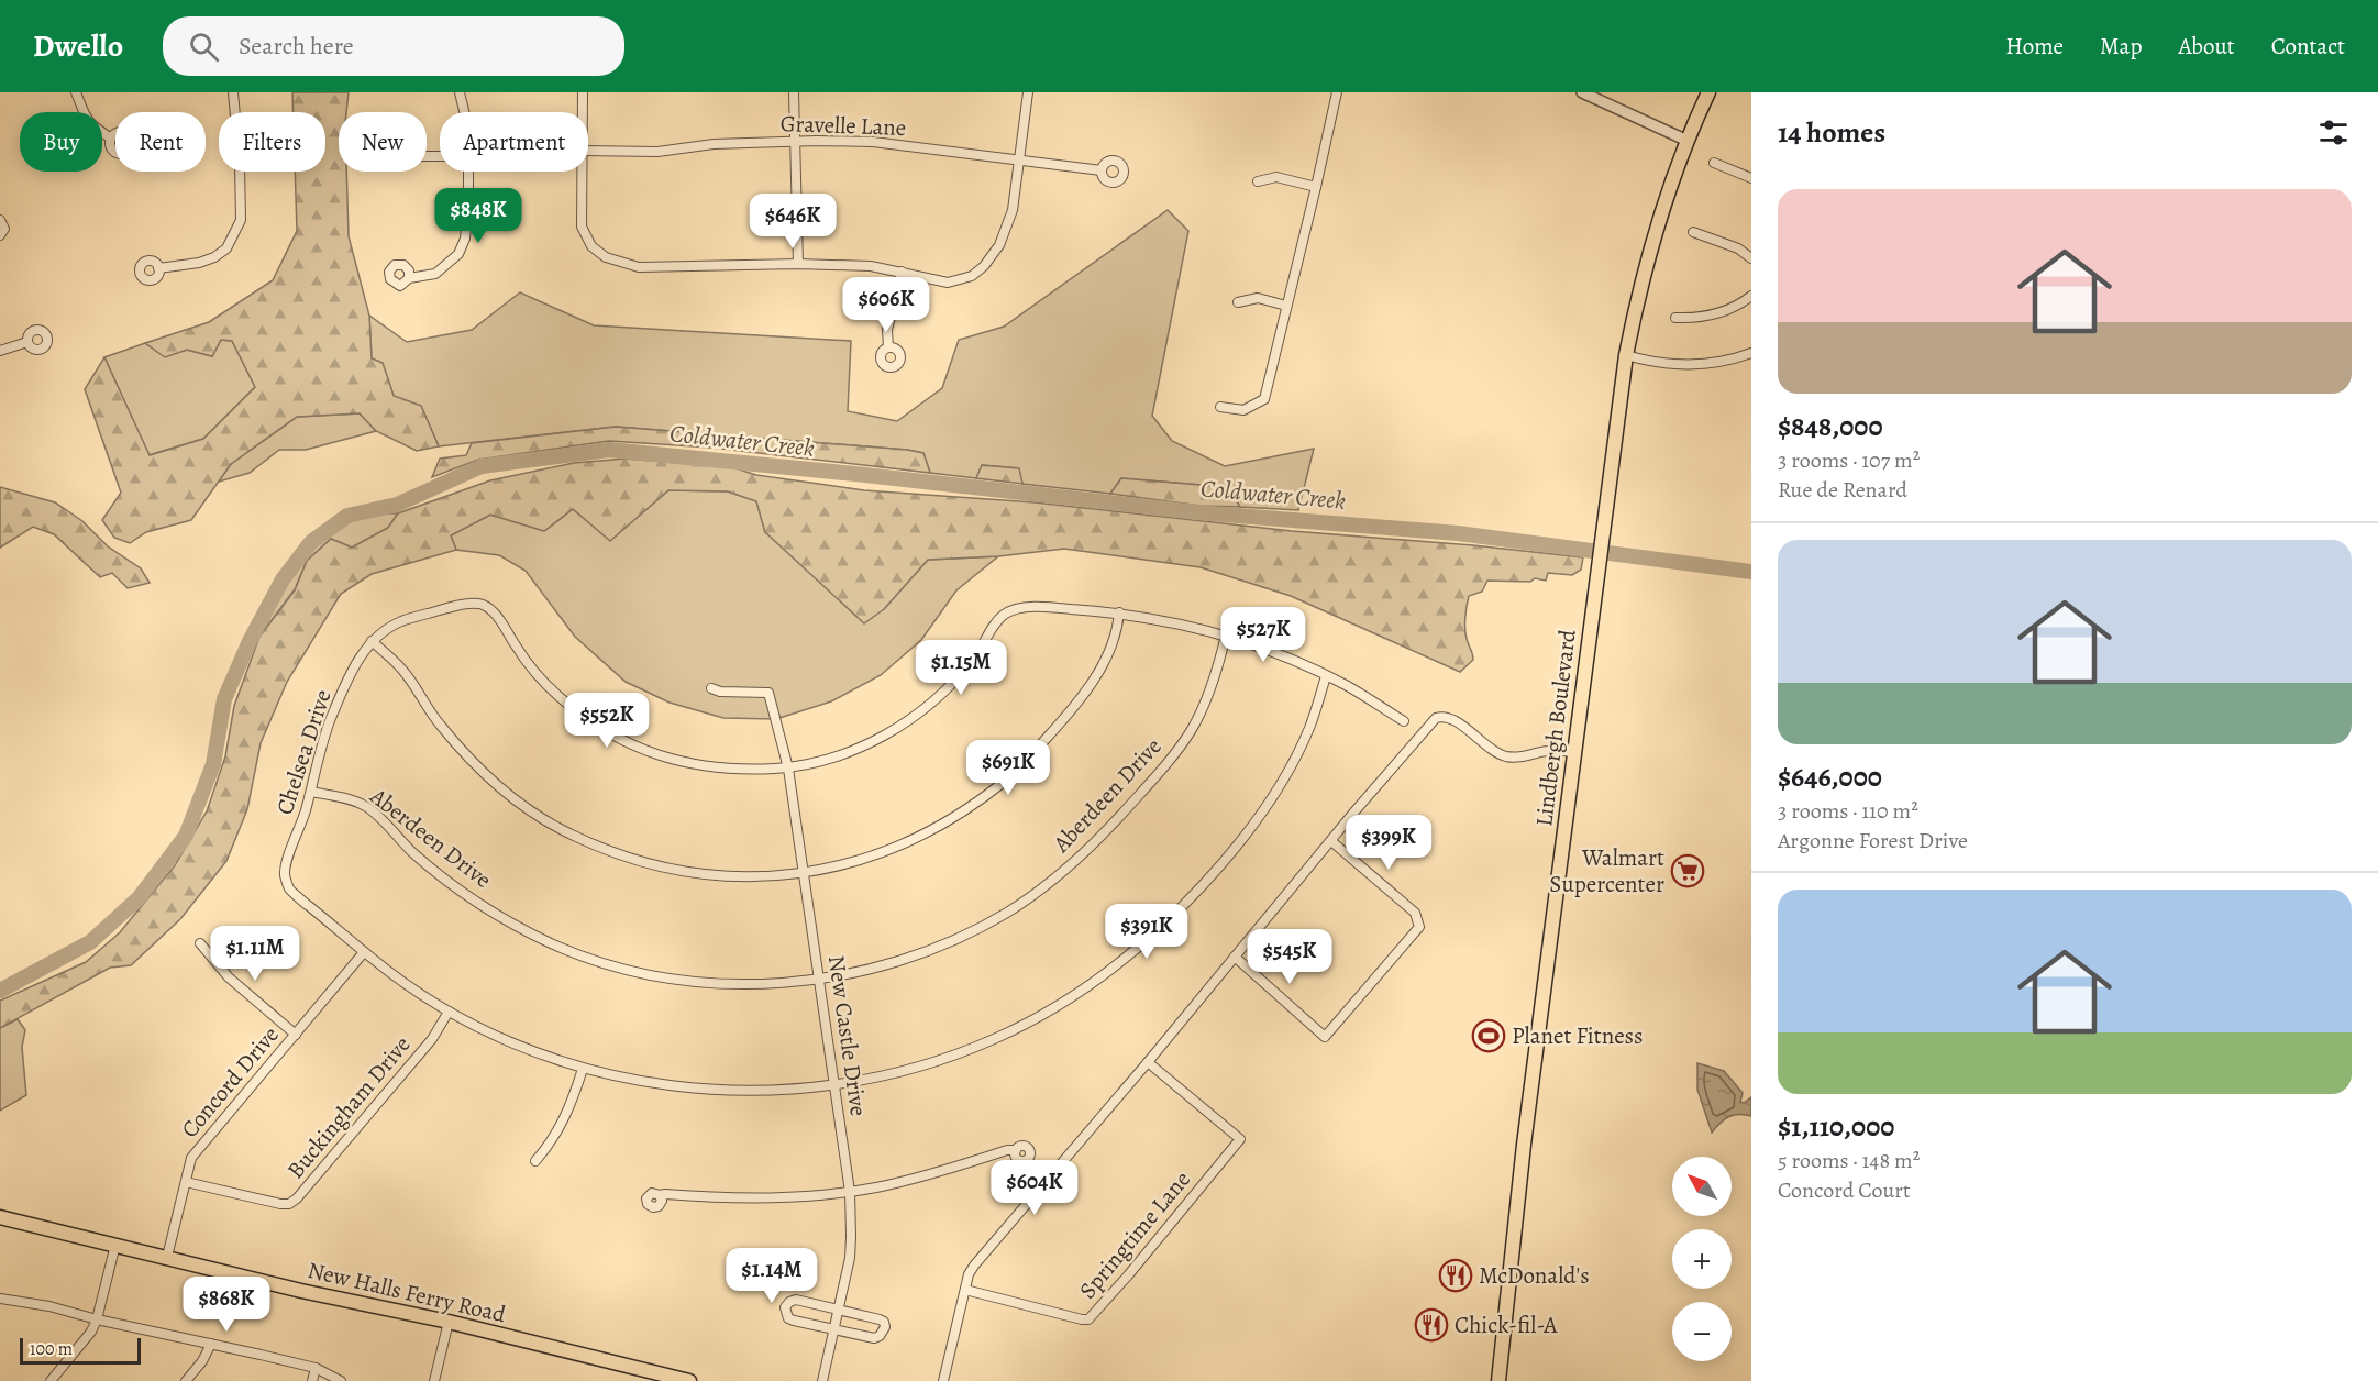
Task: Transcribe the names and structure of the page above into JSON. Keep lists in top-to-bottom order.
{
  "streets": {
    "main road": ["Lindbergh Boulevard", "New Halls Ferry Road"],
    "street": [
      "Gravelle Lane",
      "Chelsea Drive",
      "Aberdeen Drive",
      "New Castle Drive",
      "Concord Drive",
      "Buckingham Drive",
      "Springtime Lane"
    ]
  },
  "crossings": [
    ["Chelsea Drive", "Aberdeen Drive"],
    ["Chelsea Drive", "New Castle Drive"],
    ["Chelsea Drive", "Concord Drive"],
    ["Aberdeen Drive", "New Castle Drive"],
    ["Concord Drive", "Buckingham Drive"],
    ["Concord Drive", "New Halls Ferry Road"]
  ],
  "water": ["Coldwater Creek"],
  "places": {
    "supermarket": ["Walmart Supercenter"],
    "sports": ["Planet Fitness"],
    "restaurant": ["McDonald's", "Chick-fil-A"]
  },
  "scale_bar": "100 m",
  "north": "top left",
  "page": {
    "header": "Dwello",
    "search": "Search here",
    "nav": [
      "Home",
      "Map",
      "About",
      "Contact"
    ],
    "heading": "14 homes",
    "chip": [
      "Buy",
      "Rent",
      "Filters",
      "New",
      "Apartment"
    ],
    "list": [
      {
        "name": "$848,000",
        "note": "3 rooms · 107 m² · Rue de Renard"
      },
      {
        "name": "$646,000",
        "note": "3 rooms · 110 m² · Argonne Forest Drive"
      },
      {
        "name": "$1,110,000",
        "note": "5 rooms · 148 m² · Concord Court"
      }
    ],
    "price": [
      "$848K",
      "$646K",
      "$606K",
      "$527K",
      "$1.15M",
      "$552K",
      "$691K",
      "$399K",
      "$391K",
      "$1.11M",
      "$545K",
      "$604K",
      "$1.14M",
      "$868K"
    ],
    "map_buttons": ["+", "−"],
    "scale": "100 m"
  }
}
